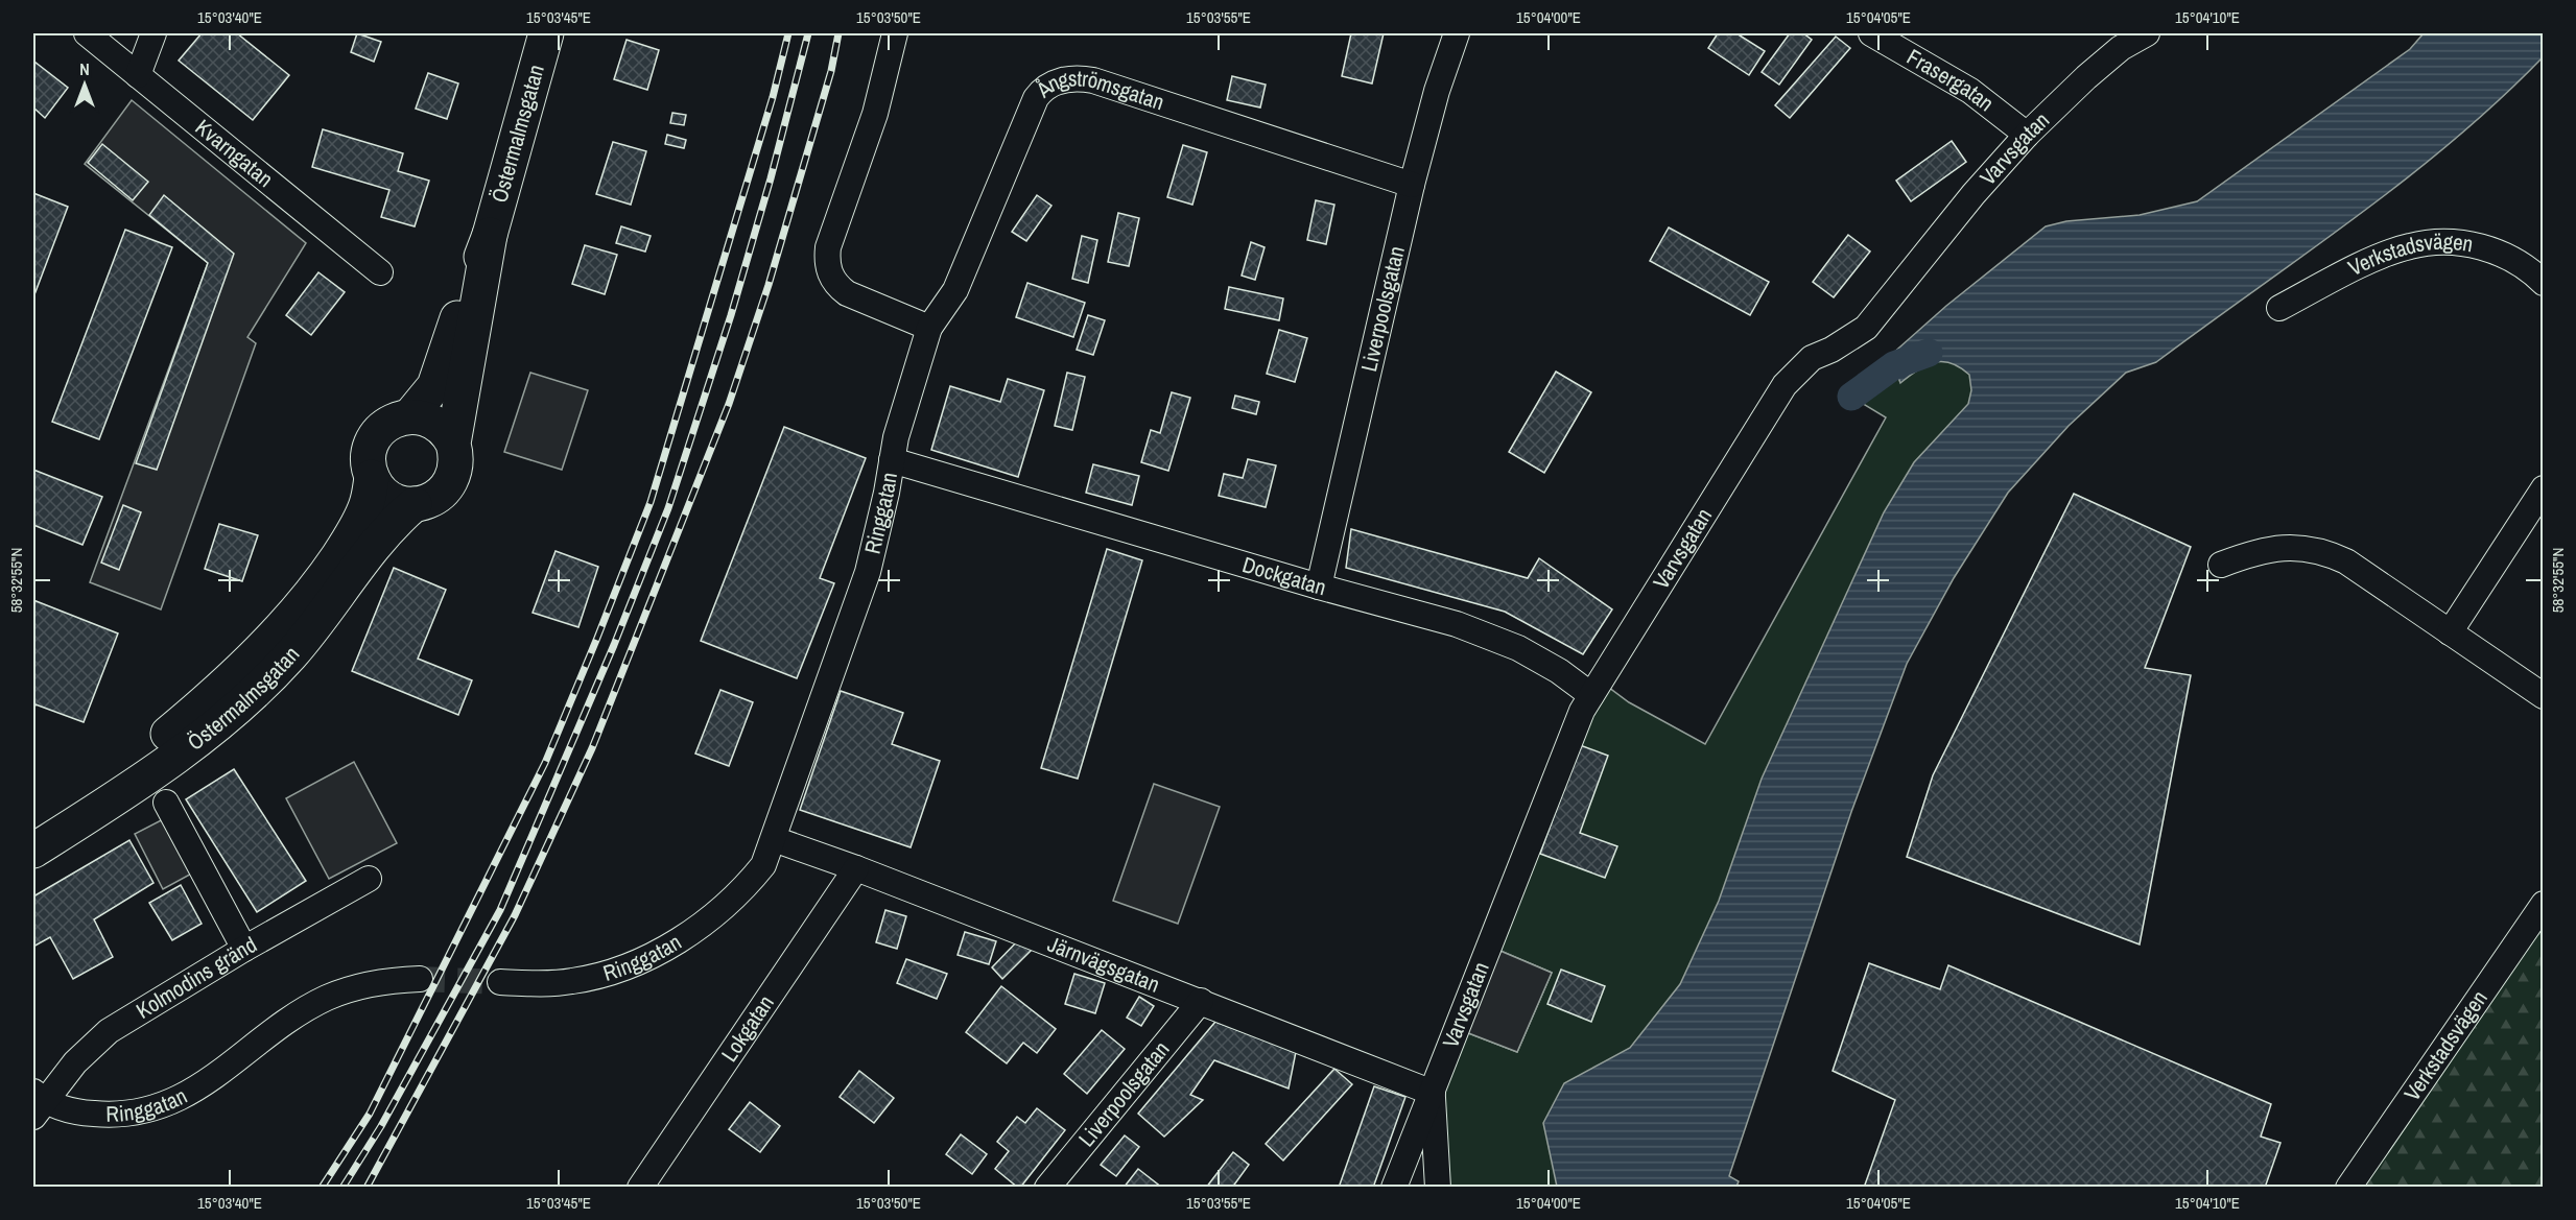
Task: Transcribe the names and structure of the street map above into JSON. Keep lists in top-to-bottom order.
{
  "streets": {
    "main road": ["Östermalmsgatan"],
    "street": [
      "Frasergatan",
      "Ångströmsgatan",
      "Varvsgatan",
      "Kvarngatan",
      "Verkstadsvägen",
      "Liverpoolsgatan",
      "Ringgatan",
      "Dockgatan",
      "Järnvägsgatan",
      "Kolmodins gränd",
      "Lokgatan"
    ]
  },
  "crossings": [
    ["Frasergatan", "Varvsgatan"],
    ["Ångströmsgatan", "Liverpoolsgatan"],
    ["Ångströmsgatan", "Ringgatan"],
    ["Varvsgatan", "Dockgatan"],
    ["Varvsgatan", "Järnvägsgatan"],
    ["Liverpoolsgatan", "Dockgatan"],
    ["Liverpoolsgatan", "Järnvägsgatan"],
    ["Ringgatan", "Dockgatan"],
    ["Ringgatan", "Järnvägsgatan"],
    ["Ringgatan", "Kolmodins gränd"],
    ["Järnvägsgatan", "Lokgatan"]
  ],
  "north": "top",
  "coordinates": [
    "15°03'40\"E",
    "15°03'45\"E",
    "15°03'50\"E",
    "15°03'55\"E",
    "15°04'00\"E",
    "15°04'05\"E",
    "15°04'10\"E",
    "58°32'55\"N"
  ]
}
